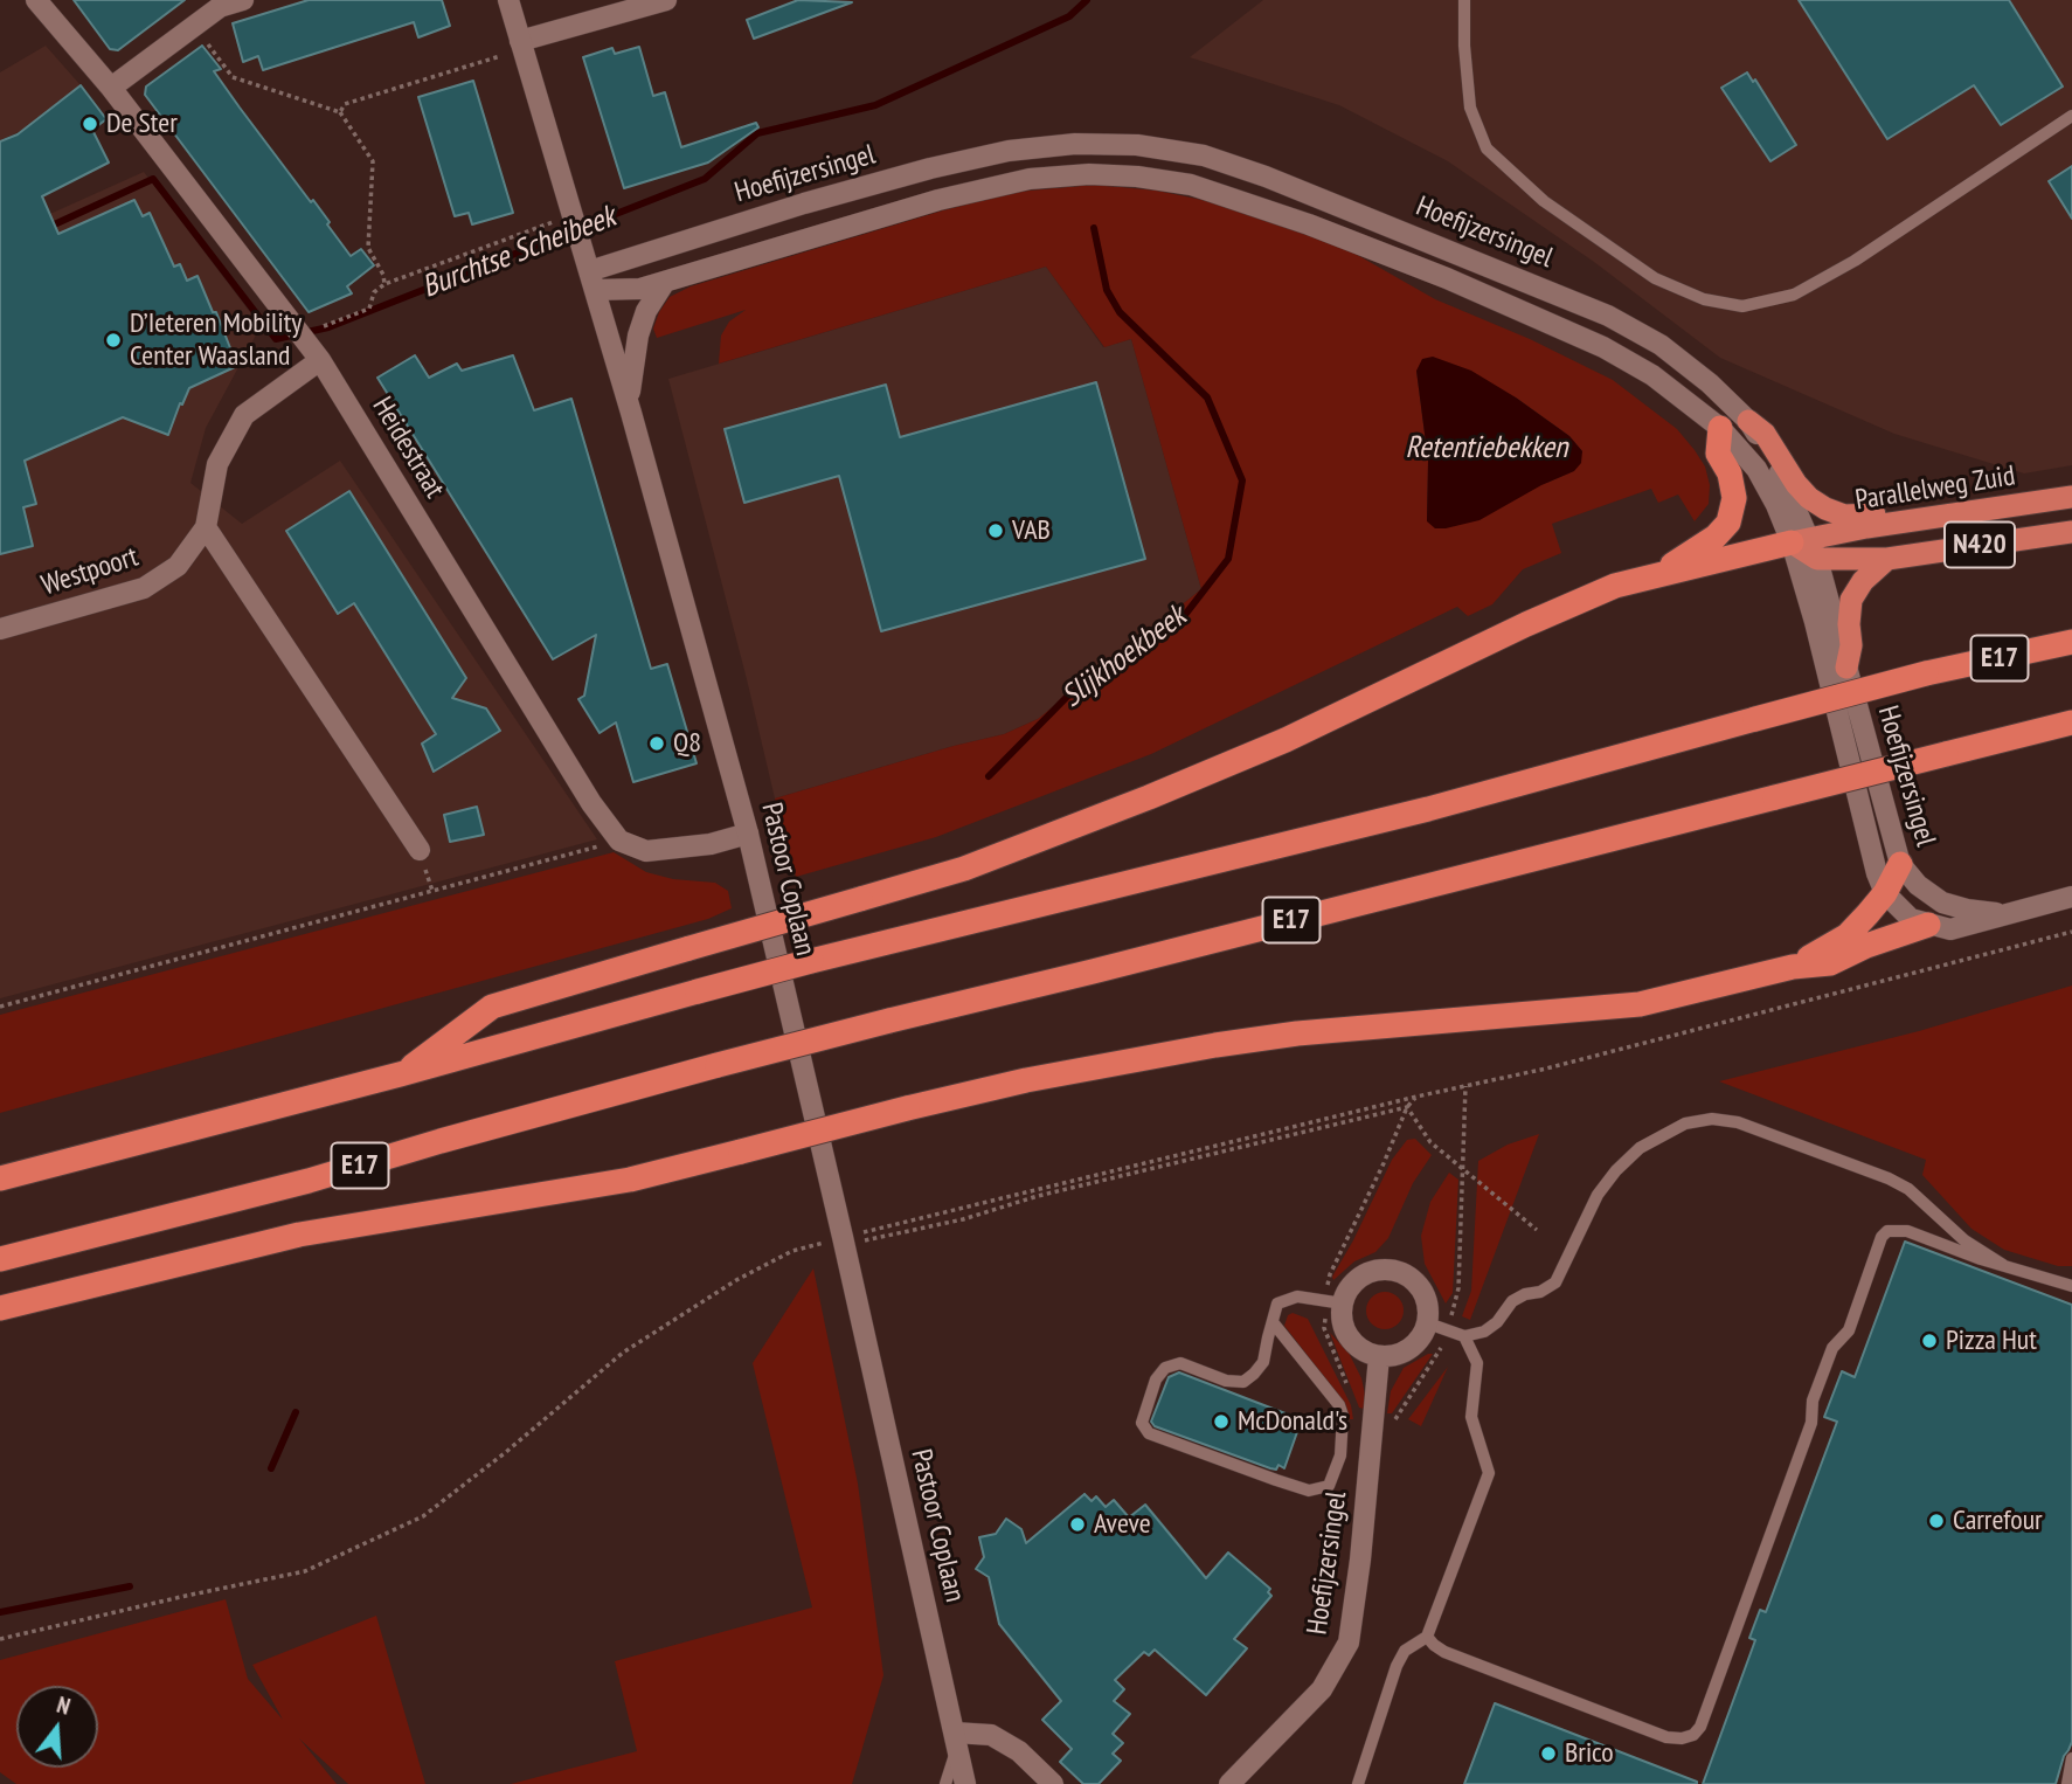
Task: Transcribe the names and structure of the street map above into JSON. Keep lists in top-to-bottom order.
{
  "streets": {
    "highway": ["Parallelweg Zuid", "N420", "E17"],
    "street": [
      "Hoefijzersingel",
      "Heidestraat",
      "Westpoort",
      "Pastoor Coplaan"
    ]
  },
  "crossings": [
    ["Hoefijzersingel", "Parallelweg Zuid"],
    ["Hoefijzersingel", "Pastoor Coplaan"],
    ["Heidestraat", "Westpoort"]
  ],
  "water": ["Burchtse Scheibeek", "Retentiebekken", "Slijkhoekbeek"],
  "places": [
    "De Ster",
    "D’Ieteren Mobility Center Waasland",
    "VAB",
    "Q8",
    "Pizza Hut",
    "McDonald's",
    "Carrefour",
    "Aveve",
    "Brico"
  ],
  "north": "top"
}
